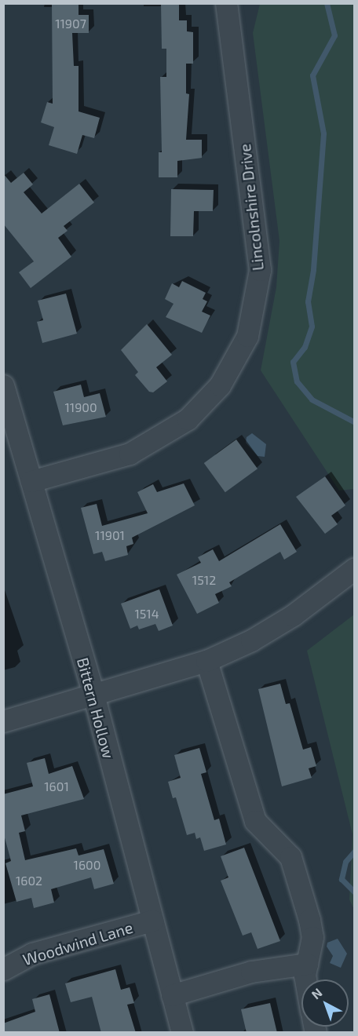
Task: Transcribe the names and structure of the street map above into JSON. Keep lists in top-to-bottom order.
{
  "streets": {
    "street": ["Lincolnshire Drive", "Bittern Hollow", "Woodwind Lane"]
  },
  "crossings": [
    ["Lincolnshire Drive", "Bittern Hollow"],
    ["Bittern Hollow", "Woodwind Lane"]
  ],
  "house_numbers": [
    "11907",
    "11900",
    "11901",
    "1512",
    "1514",
    "1601",
    "1600",
    "1602"
  ],
  "north": "top left"
}
